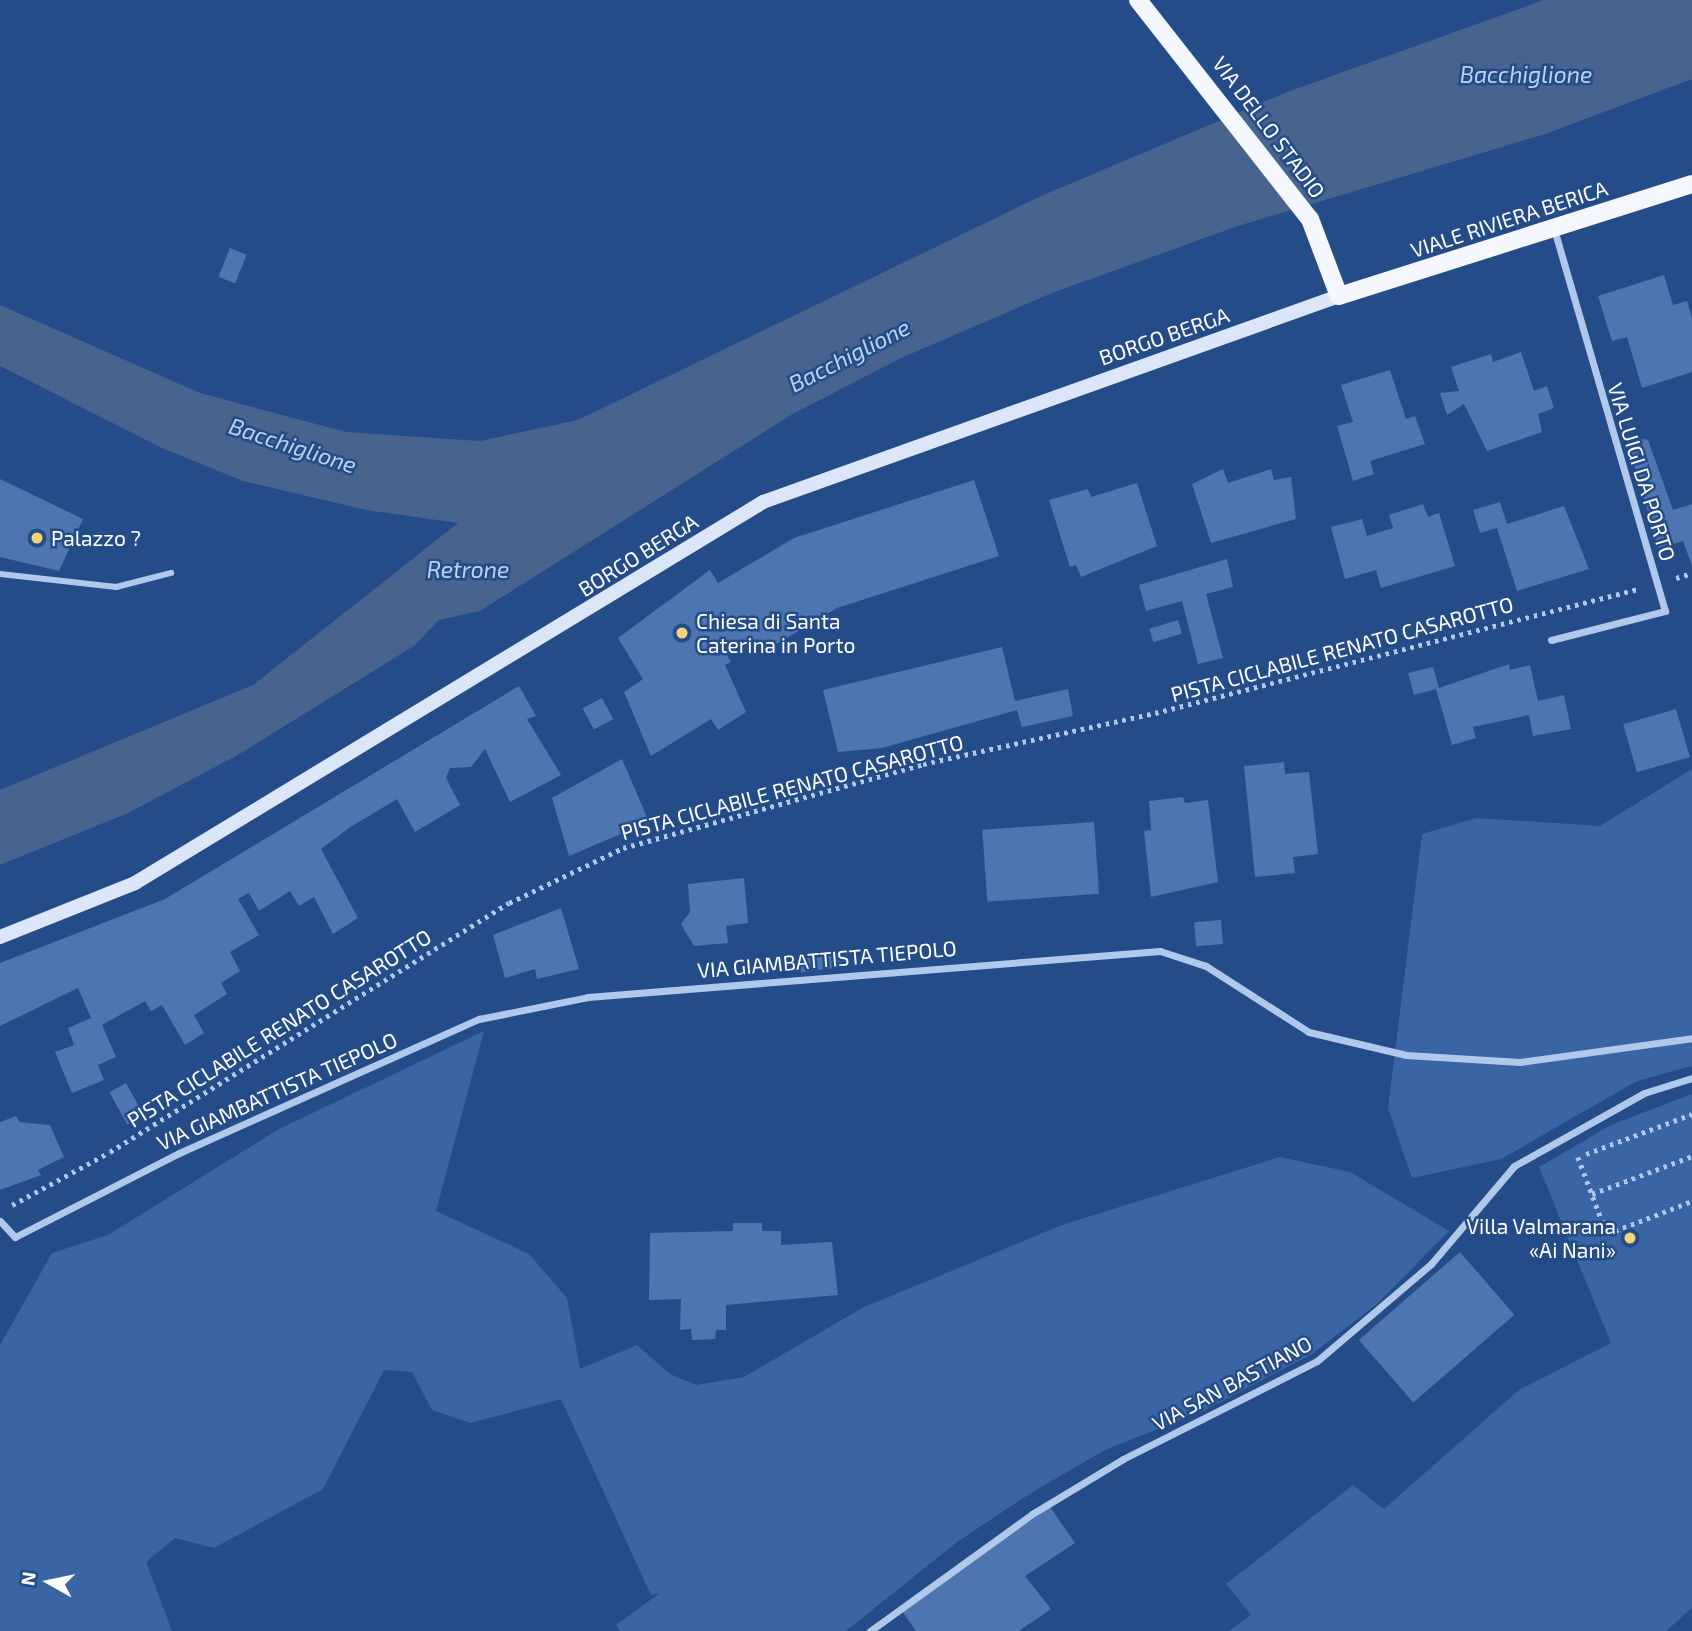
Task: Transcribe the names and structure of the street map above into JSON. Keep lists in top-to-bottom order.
{
  "streets": {
    "main road": ["VIA DELLO STADIO", "VIALE RIVIERA BERICA", "BORGO BERGA"],
    "street": ["VIA LUIGI DA PORTO", "VIA GIAMBATTISTA TIEPOLO", "VIA SAN BASTIANO"],
    "path": ["PISTA CICLABILE RENATO CASAROTTO"]
  },
  "crossings": [
    ["VIA DELLO STADIO", "VIALE RIVIERA BERICA"],
    ["VIA DELLO STADIO", "BORGO BERGA"],
    ["VIALE RIVIERA BERICA", "BORGO BERGA"],
    ["VIALE RIVIERA BERICA", "VIA LUIGI DA PORTO"],
    ["VIA LUIGI DA PORTO", "PISTA CICLABILE RENATO CASAROTTO"]
  ],
  "water": ["Bacchiglione", "Retrone"],
  "places": ["Palazzo ?", "Chiesa di Santa Caterina in Porto", "Villa Valmarana «Ai Nani»"],
  "north": "left"
}
